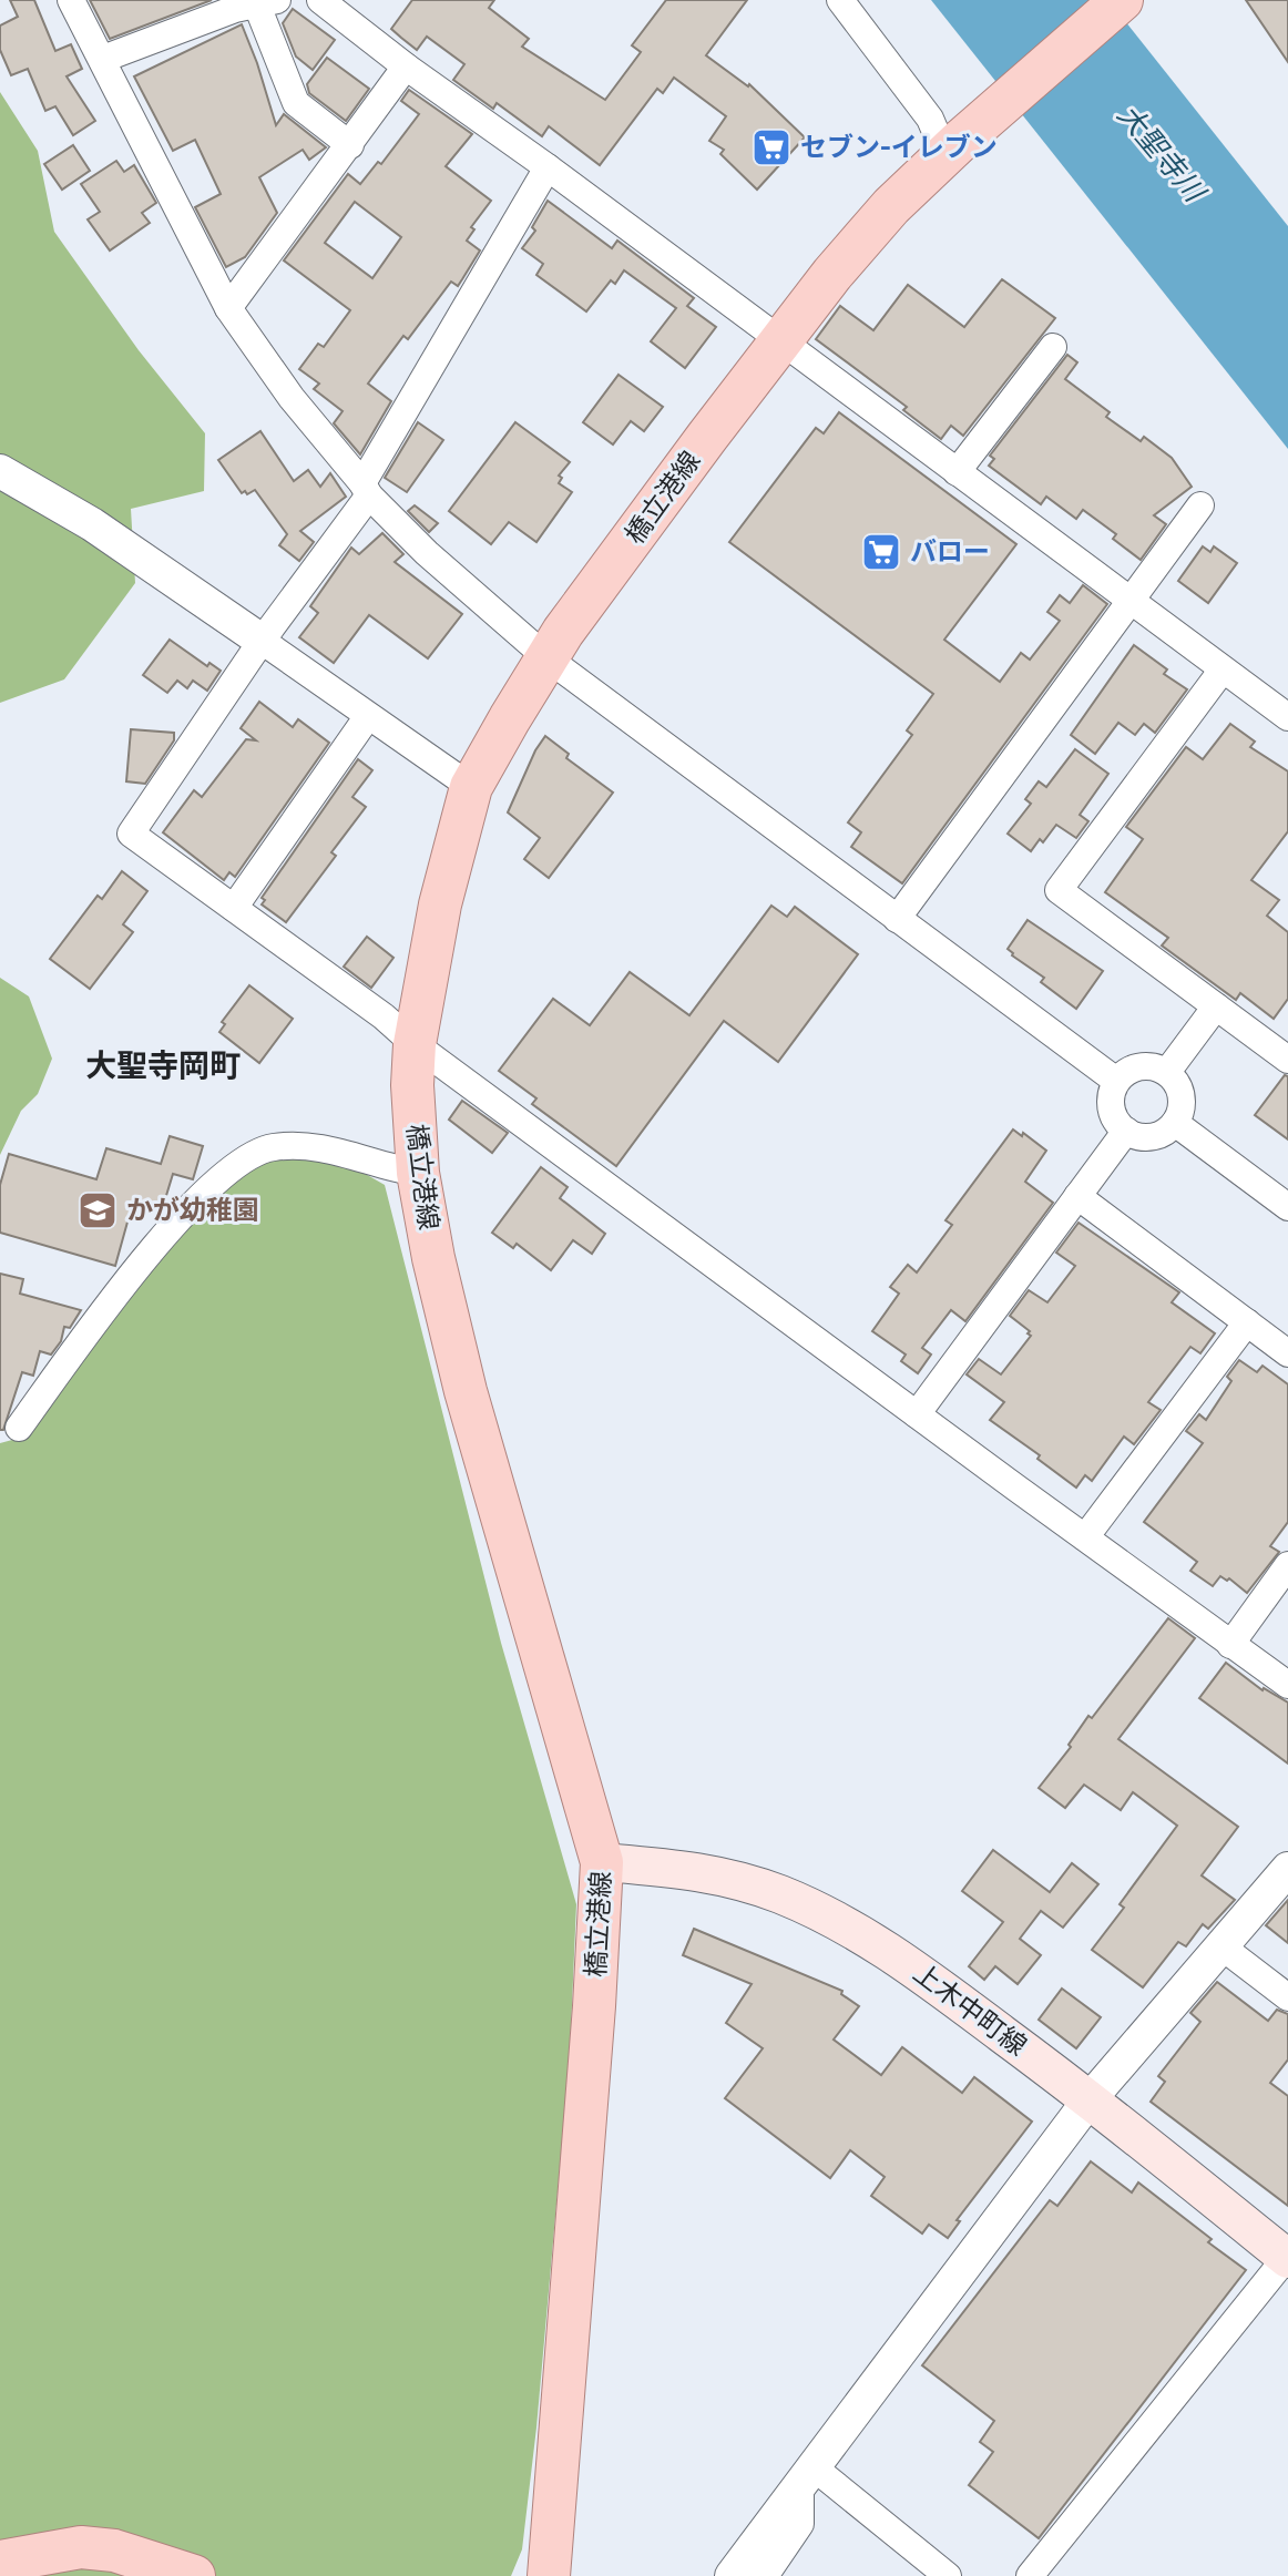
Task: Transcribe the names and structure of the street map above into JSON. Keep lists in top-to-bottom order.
{
  "streets": {
    "main road": ["橋立港線", "上木中町線"]
  },
  "crossings": [
    ["橋立港線", "上木中町線"]
  ],
  "districts": ["大聖寺岡町"],
  "water": ["大聖寺川"],
  "places": {
    "supermarket": ["セブン-イレブン", "バロー"],
    "school or university": ["かが幼稚園"]
  }
}
